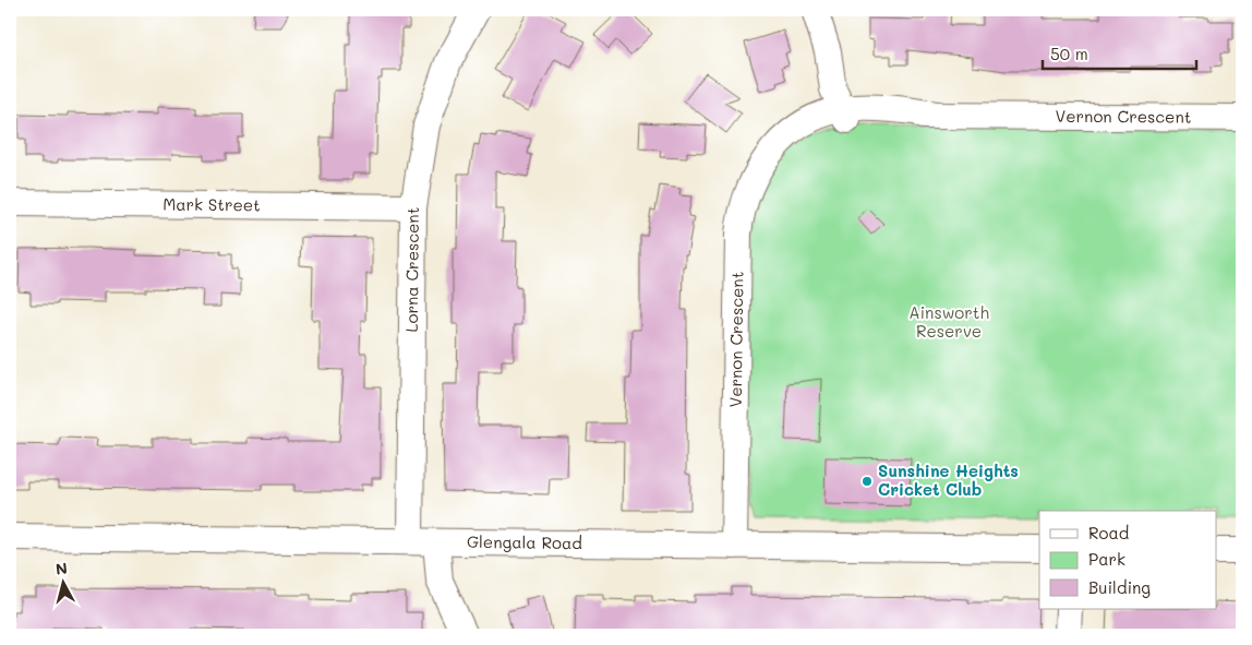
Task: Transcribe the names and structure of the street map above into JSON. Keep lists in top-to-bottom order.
{
  "streets": {
    "street": [
      "Vernon Crescent",
      "Mark Street",
      "Lorna Crescent",
      "Glengala Road"
    ]
  },
  "crossings": [
    ["Vernon Crescent", "Glengala Road"],
    ["Mark Street", "Lorna Crescent"],
    ["Lorna Crescent", "Glengala Road"]
  ],
  "parks": ["Ainsworth Reserve"],
  "places": ["Sunshine Heights Cricket Club"],
  "legend": ["Road", "Park", "Building"],
  "scale_bar": "50 m",
  "north": "top"
}
